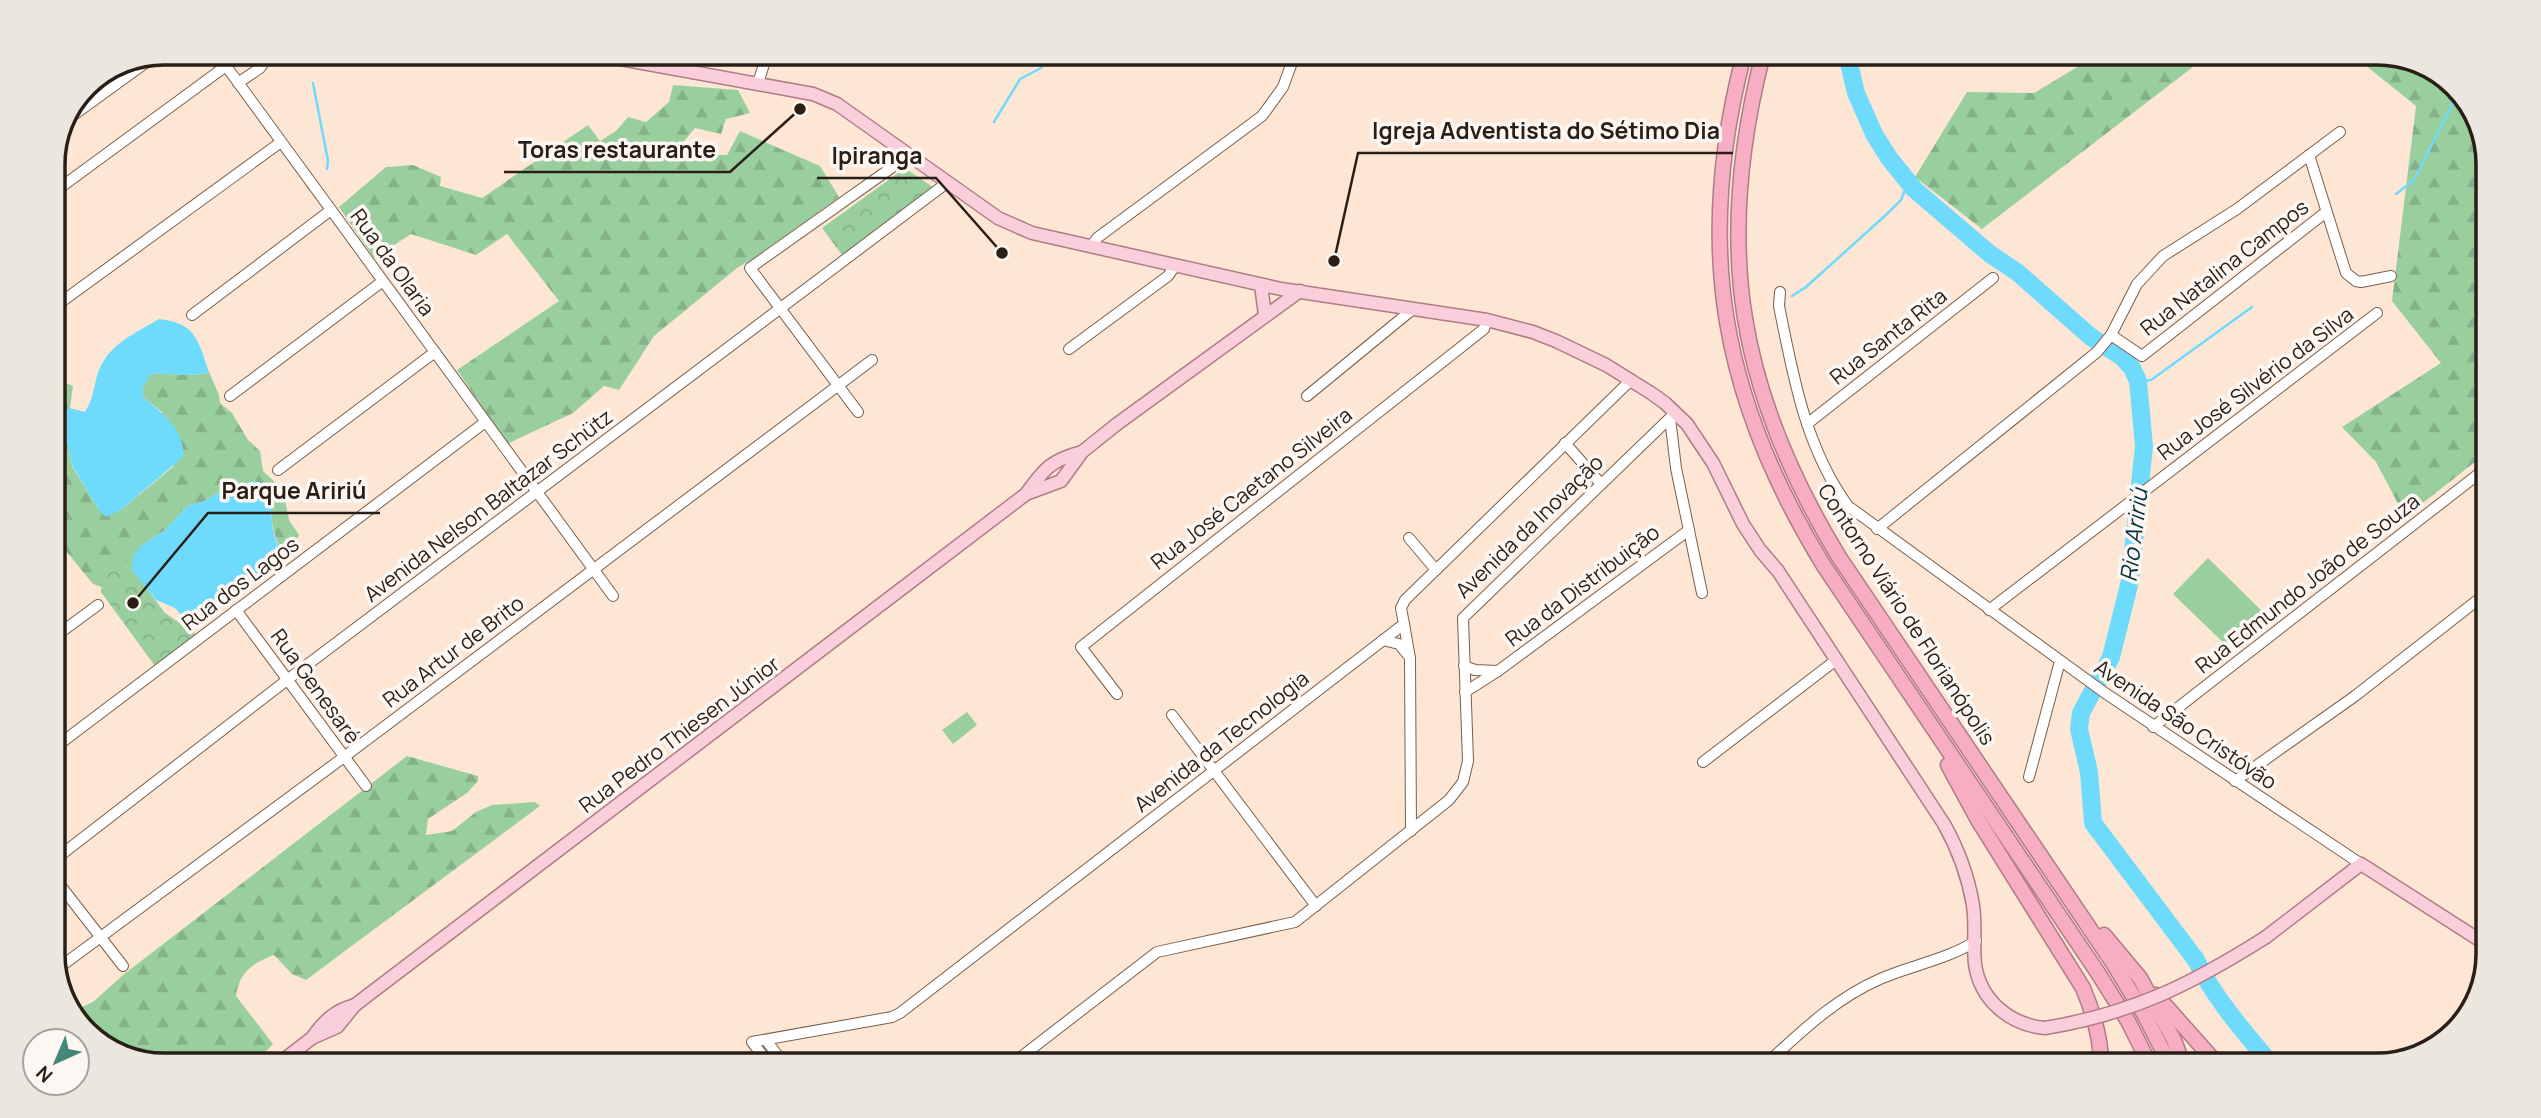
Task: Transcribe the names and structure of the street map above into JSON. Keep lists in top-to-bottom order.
{
  "streets": {
    "highway": ["Contorno Viário de Florianópolis"],
    "main road": ["Avenida São Cristóvão", "Rua Pedro Thiesen Júnior"],
    "street": [
      "Rua da Olaria",
      "Rua Natalina Campos",
      "Rua Santa Rita",
      "Rua José Silvério da Silva",
      "Rua José Caetano Silveira",
      "Avenida Nelson Baltazar Schütz",
      "Avenida da Inovação",
      "Rua dos Lagos",
      "Rua Edmundo João de Souza",
      "Rua da Distribuição",
      "Rua Artur de Brito",
      "Rua Genesaré",
      "Avenida da Tecnologia"
    ]
  },
  "crossings": [
    ["Rua da Olaria", "Avenida Nelson Baltazar Schütz"],
    ["Rua da Olaria", "Rua dos Lagos"],
    ["Rua da Olaria", "Rua Artur de Brito"],
    ["Rua Santa Rita", "Avenida São Cristóvão"],
    ["Rua José Silvério da Silva", "Avenida São Cristóvão"],
    ["Avenida Nelson Baltazar Schütz", "Rua Genesaré"],
    ["Avenida da Inovação", "Rua da Distribuição"],
    ["Rua dos Lagos", "Rua Genesaré"],
    ["Rua Edmundo João de Souza", "Avenida São Cristóvão"],
    ["Rua Artur de Brito", "Rua Genesaré"]
  ],
  "water": ["Rio Aririú"],
  "places": [
    "Toras restaurante",
    "Ipiranga",
    "Igreja Adventista do Sétimo Dia",
    "Parque Aririú"
  ],
  "north": "bottom left"
}
